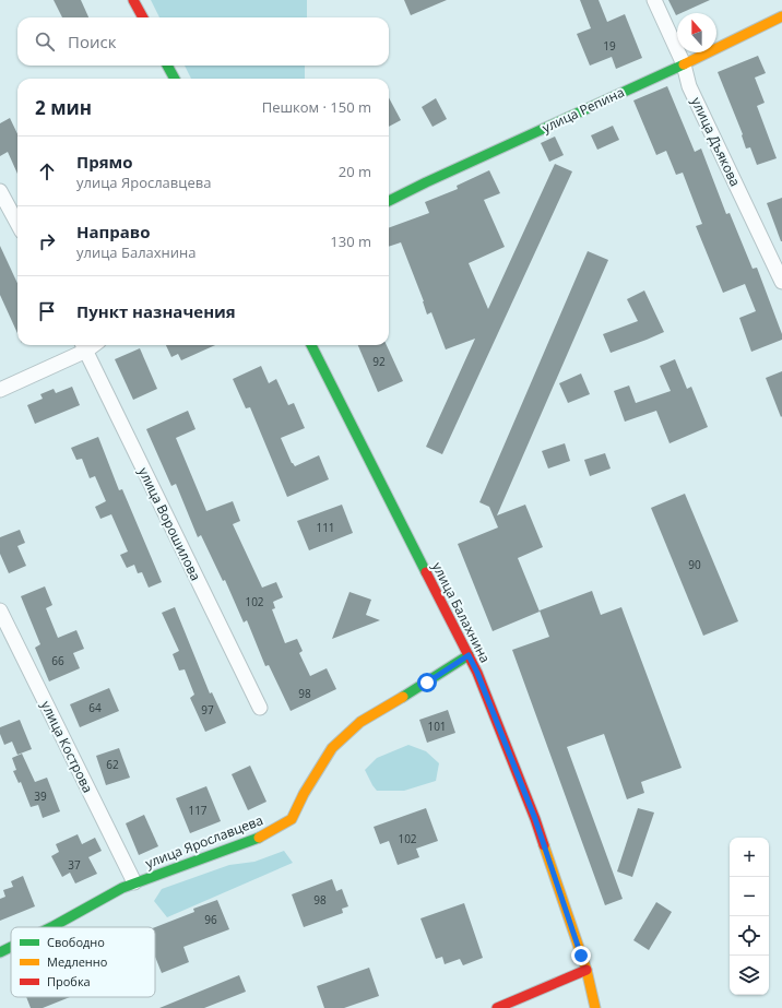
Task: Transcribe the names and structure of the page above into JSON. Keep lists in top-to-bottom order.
{
  "streets": {
    "street": [
      "улица Репина",
      "улица Дъякова",
      "улица Ворошилова",
      "улица Балахнина",
      "улица Кострова",
      "улица Ярославцева"
    ]
  },
  "crossings": [
    ["улица Репина", "улица Дъякова"],
    ["улица Балахнина", "улица Ярославцева"],
    ["улица Кострова", "улица Ярославцева"]
  ],
  "house_numbers": [
    "19",
    "92",
    "111",
    "90",
    "102",
    "66",
    "98",
    "64",
    "97",
    "101",
    "62",
    "39",
    "117",
    "102",
    "37",
    "98",
    "96"
  ],
  "legend": ["Свободно", "Медленно", "Пробка"],
  "north": "top",
  "page": {
    "search": "Поиск",
    "heading": ["2 мин", "Пешком · 150 m"],
    "list": [
      ["Прямо", "улица Ярославцева", "20 m"],
      ["Направо", "улица Балахнина", "130 m"],
      "Пункт назначения"
    ],
    "map_buttons": ["+", "−"]
  }
}
